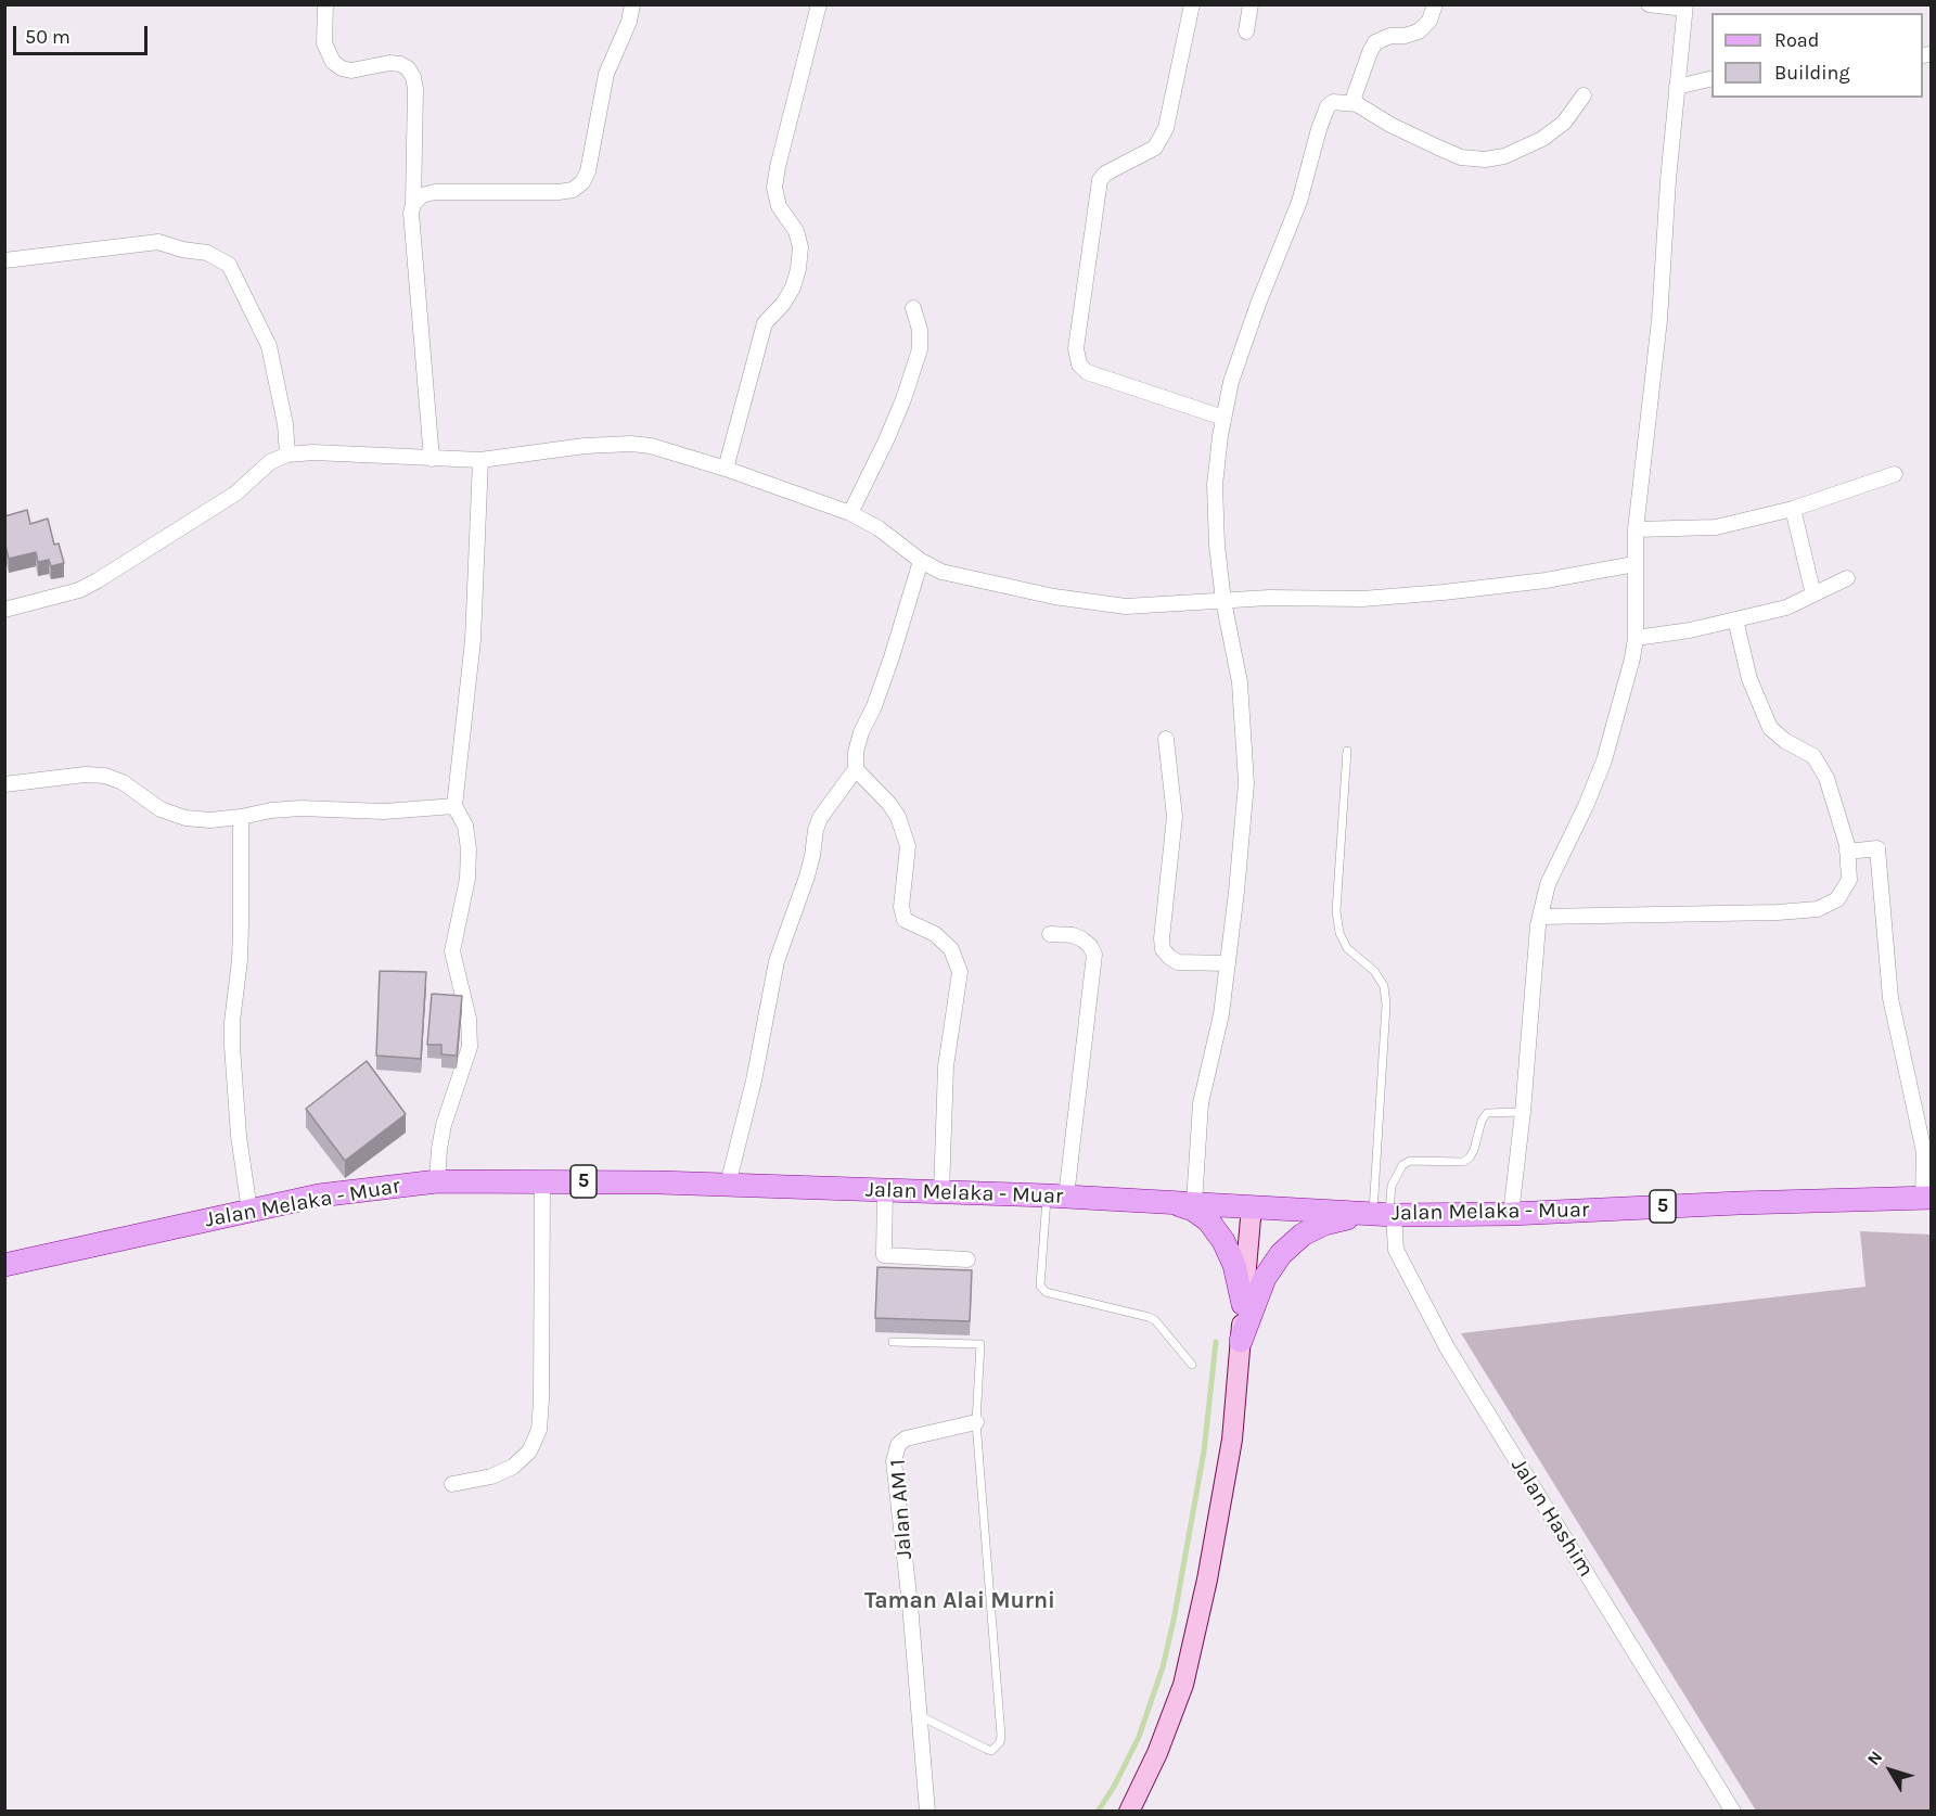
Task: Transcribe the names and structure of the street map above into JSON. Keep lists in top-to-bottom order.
{
  "streets": {
    "main road": ["5", "Jalan Melaka - Muar"],
    "street": ["Jalan AM 1", "Jalan Hashim"]
  },
  "crossings": [
    ["Jalan Melaka - Muar", "Jalan Hashim"]
  ],
  "districts": ["Taman Alai Murni"],
  "legend": ["Road", "Building"],
  "scale_bar": "50 m",
  "north": "top left"
}
